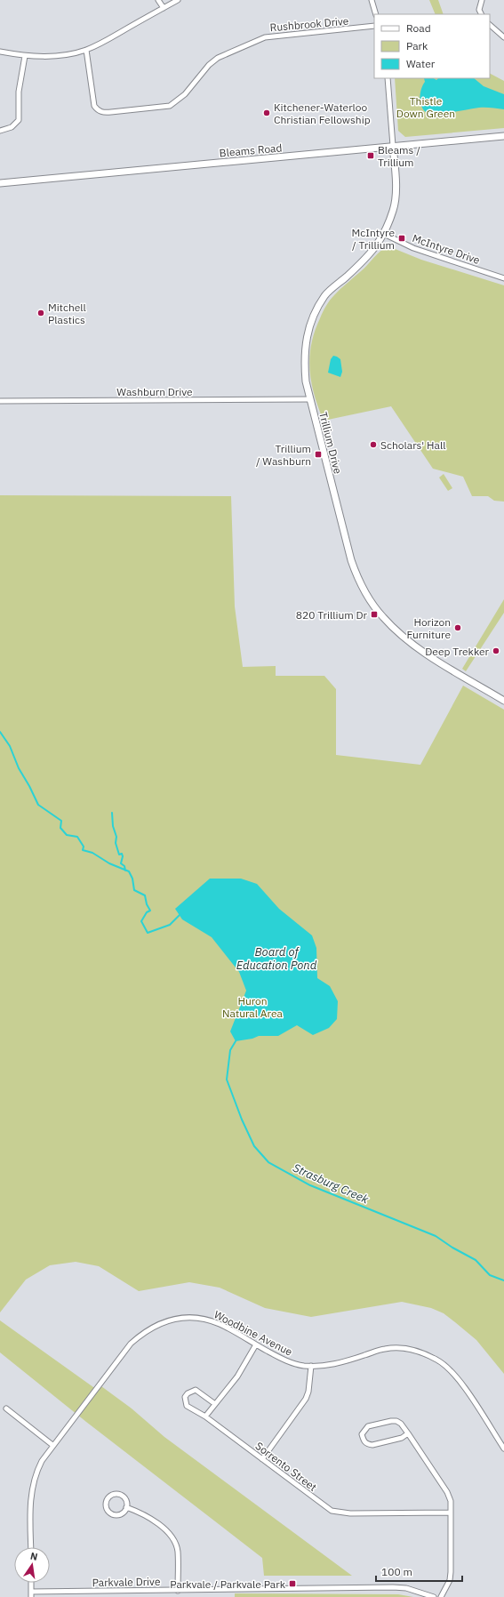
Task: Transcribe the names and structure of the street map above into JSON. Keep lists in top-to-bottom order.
{
  "streets": {
    "street": [
      "Rushbrook Drive",
      "Bleams Road",
      "McIntyre Drive",
      "Washburn Drive",
      "Trillium Drive",
      "Woodbine Avenue",
      "Sorrento Street",
      "Parkvale Drive"
    ]
  },
  "crossings": [
    ["Bleams Road", "Trillium Drive"],
    ["McIntyre Drive", "Trillium Drive"],
    ["Washburn Drive", "Trillium Drive"]
  ],
  "water": ["Board of Education Pond", "Strasburg Creek"],
  "parks": ["Thistle Down Green", "Huron Natural Area"],
  "places": {
    "other": [
      "Kitchener-Waterloo Christian Fellowship",
      "Mitchell Plastics",
      "Scholars' Hall",
      "Horizon Furniture",
      "Deep Trekker"
    ],
    "transit": [
      "Bleams / Trillium",
      "McIntyre / Trillium",
      "Trillium / Washburn",
      "820 Trillium Dr",
      "Parkvale / Parkvale Park"
    ]
  },
  "legend": ["Road", "Park", "Water"],
  "scale_bar": "100 m",
  "north": "top"
}
